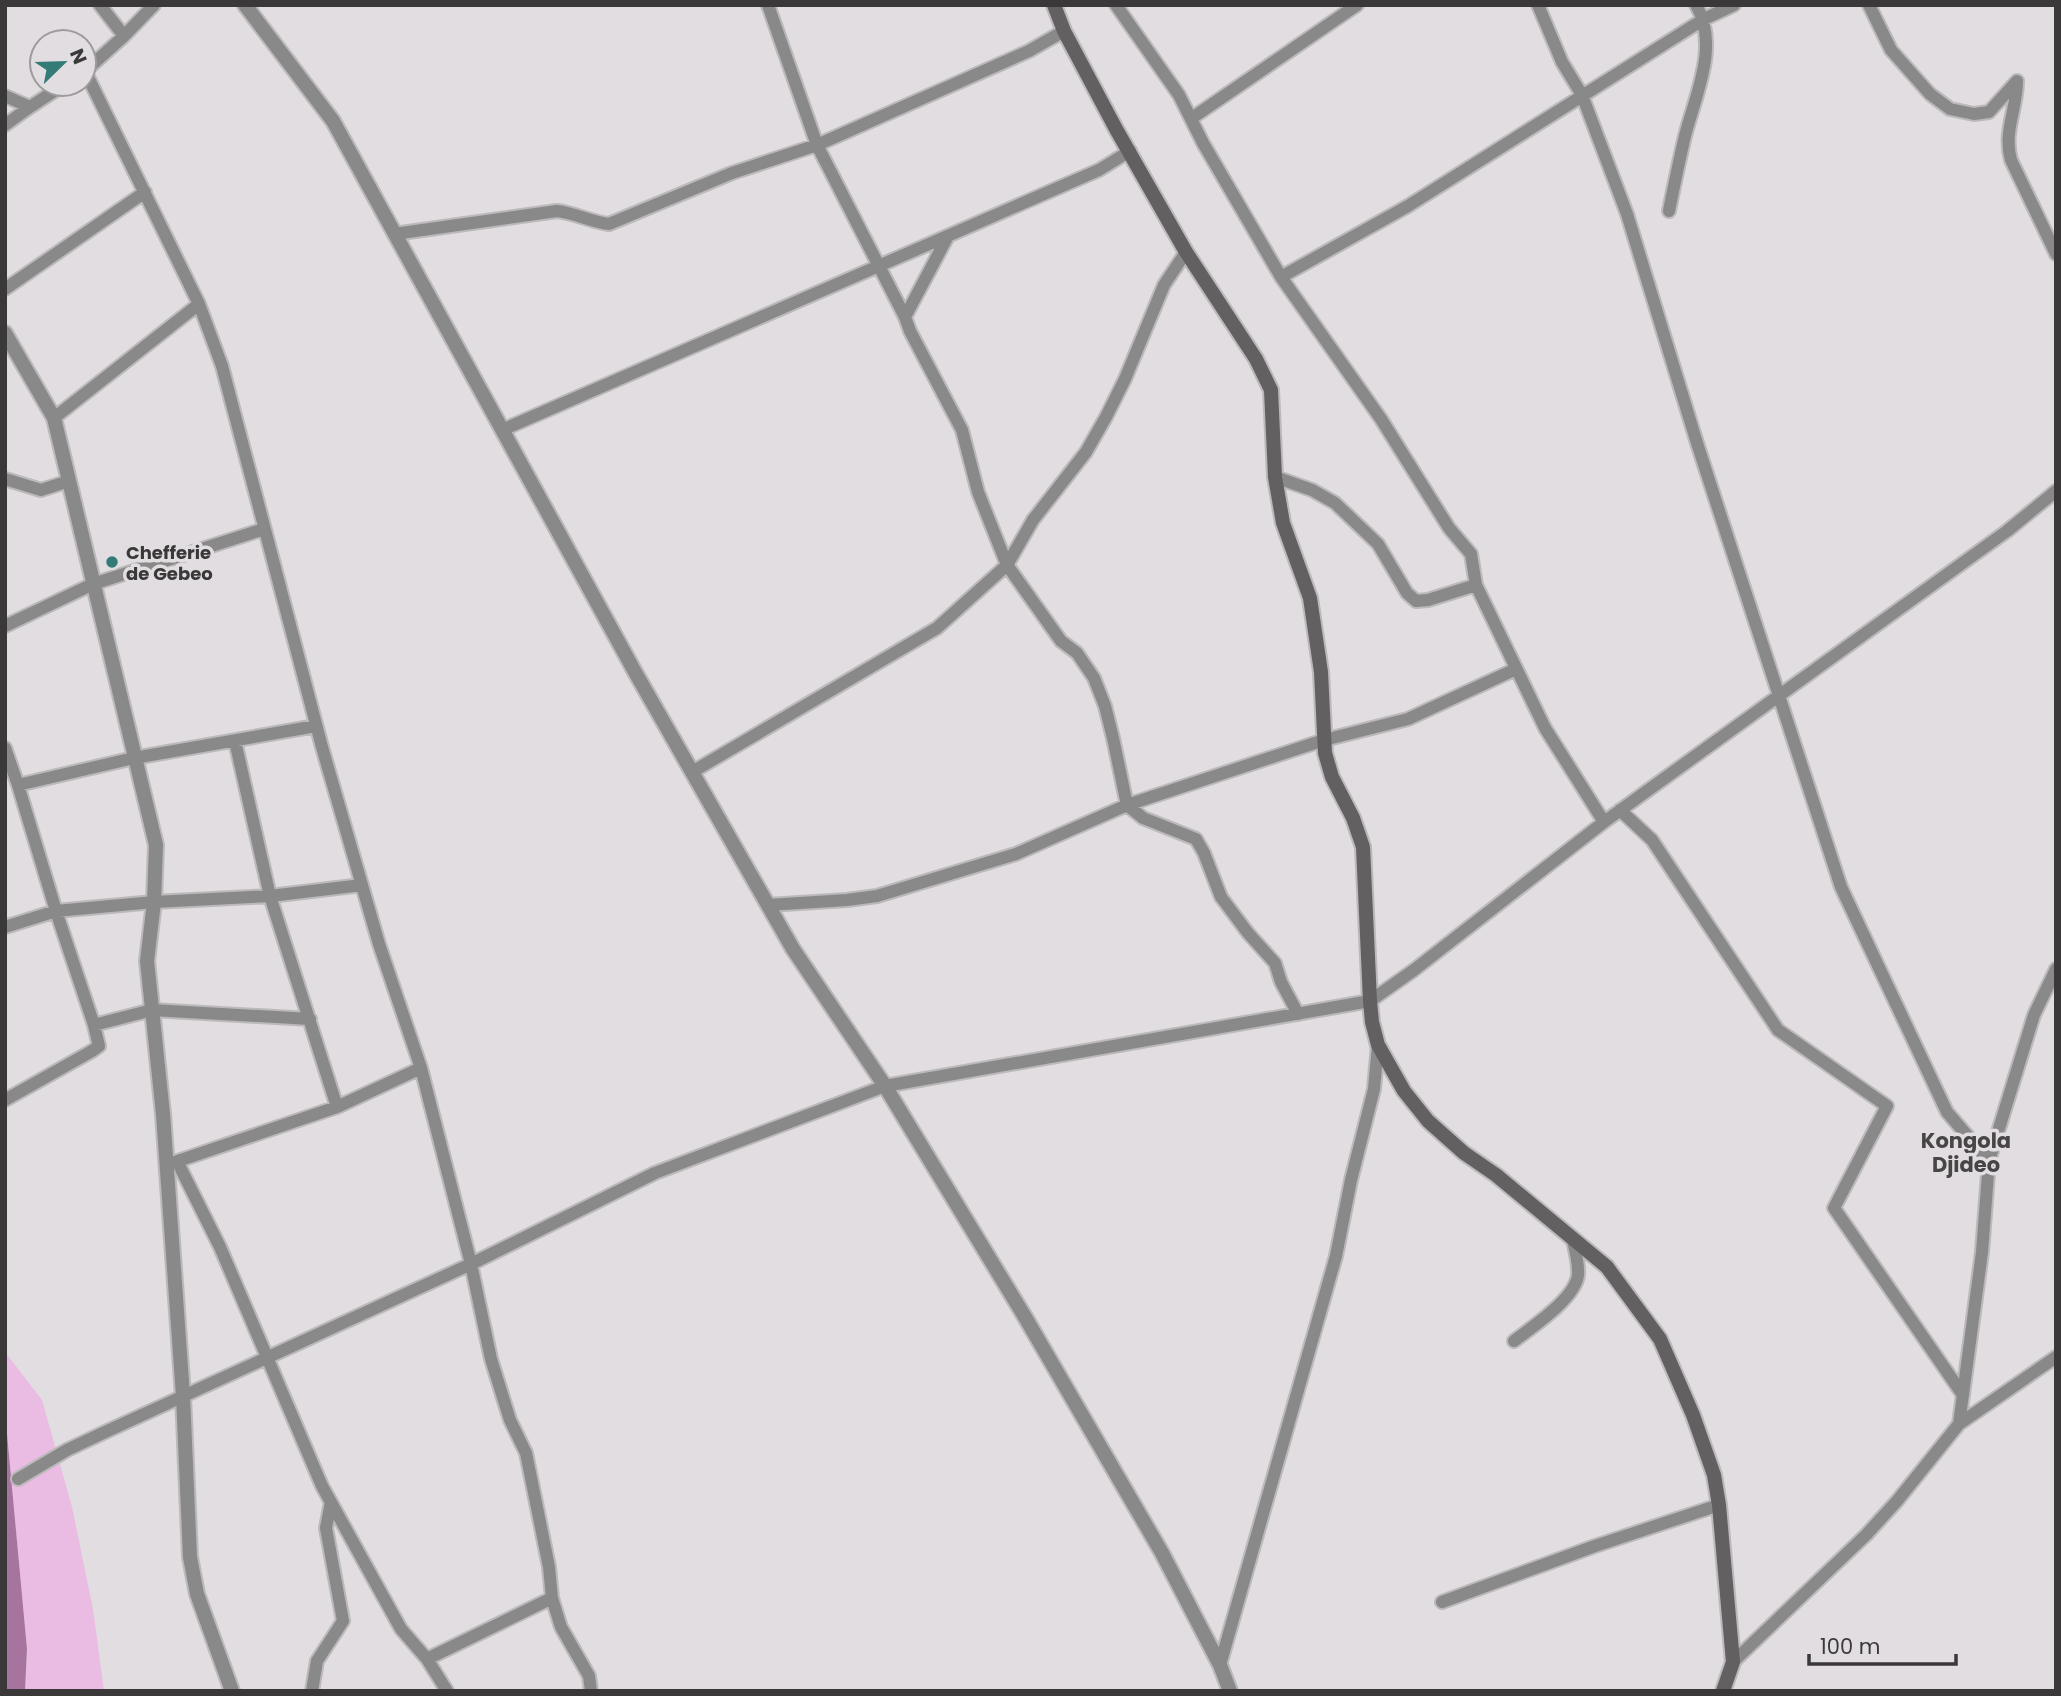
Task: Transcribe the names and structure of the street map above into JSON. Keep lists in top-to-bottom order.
{
  "districts": ["Kongola Djideo"],
  "places": ["Chefferie de Gebeo"],
  "scale_bar": "100 m",
  "north": "top right"
}
